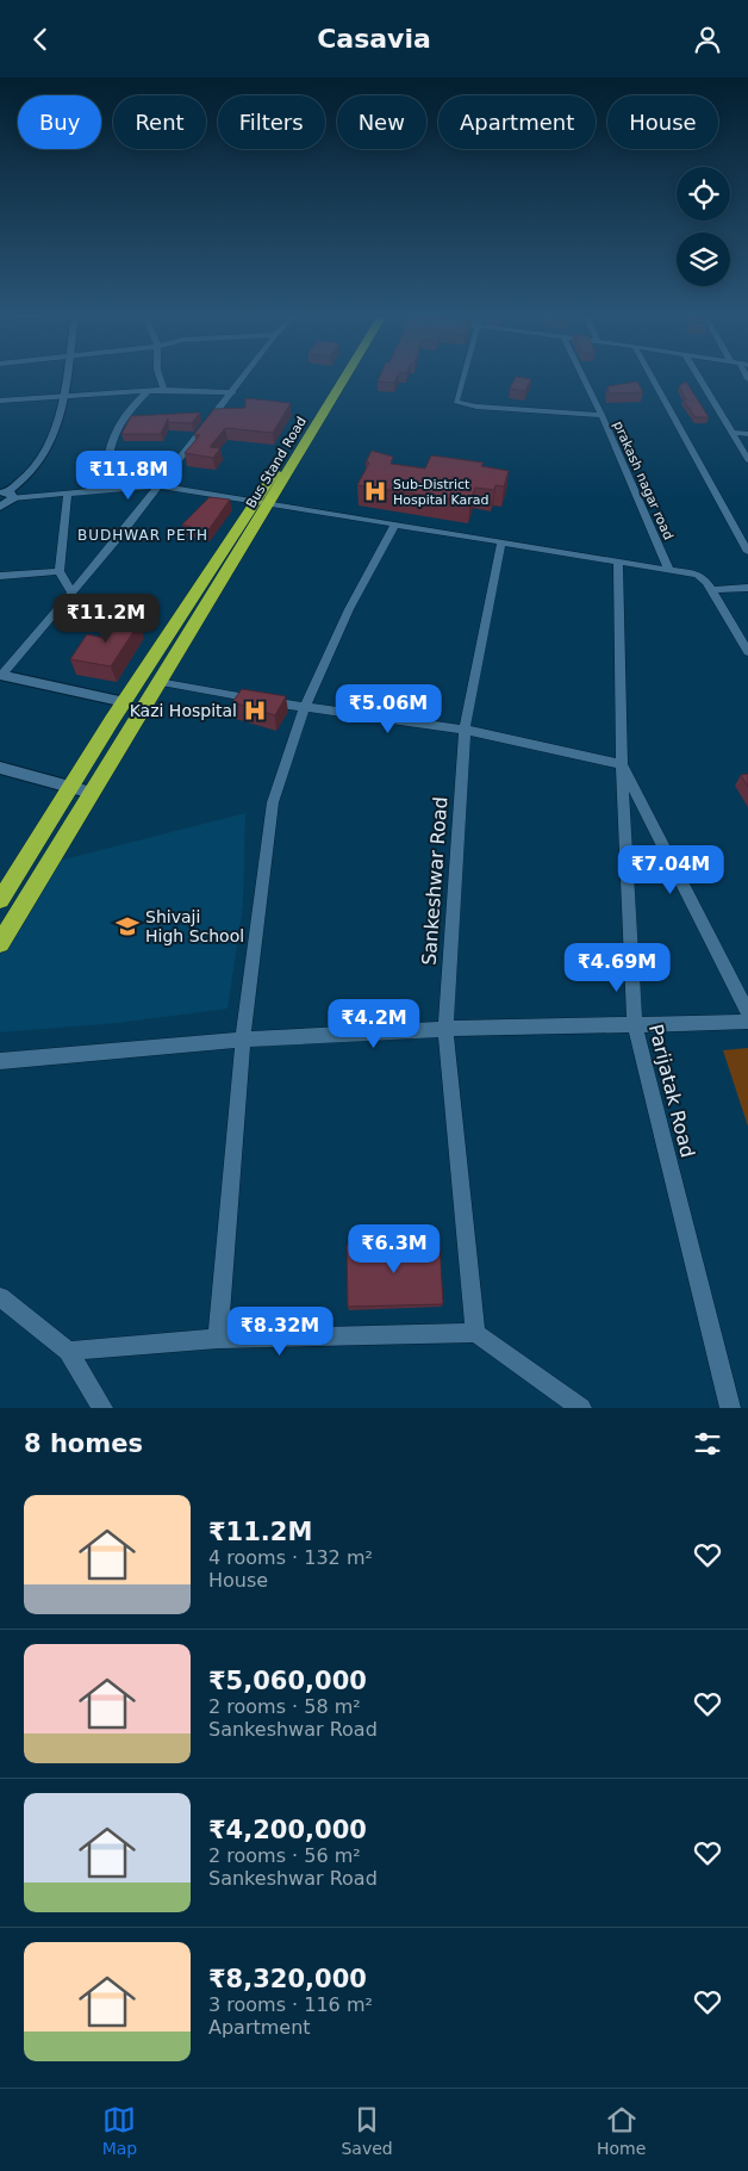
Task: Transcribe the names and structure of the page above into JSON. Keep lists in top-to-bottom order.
{
  "streets": {
    "highway": ["Bus Stand Road"],
    "street": ["prakash nagar road", "Sankeshwar Road", "Parijatak Road"]
  },
  "districts": ["BUDHWAR PETH"],
  "places": {
    "hospital": ["Sub-District Hospital Karad", "Kazi Hospital"],
    "school or university": ["Shivaji High School"]
  },
  "page": {
    "header": "Casavia",
    "chip": [
      "Buy",
      "Rent",
      "Filters",
      "New",
      "Apartment",
      "House"
    ],
    "price": [
      "₹11.8M",
      "₹11.2M",
      "₹5.06M",
      "₹7.04M",
      "₹4.69M",
      "₹4.2M",
      "₹6.3M",
      "₹8.32M"
    ],
    "heading": "8 homes",
    "list": [
      {
        "name": "₹11.2M",
        "note": "4 rooms · 132 m² · House"
      },
      {
        "name": "₹5,060,000",
        "note": "2 rooms · 58 m² · Sankeshwar Road"
      },
      {
        "name": "₹4,200,000",
        "note": "2 rooms · 56 m² · Sankeshwar Road"
      },
      {
        "name": "₹8,320,000",
        "note": "3 rooms · 116 m² · Apartment"
      }
    ],
    "tabs": ["Map", "Saved", "Home"]
  }
}
